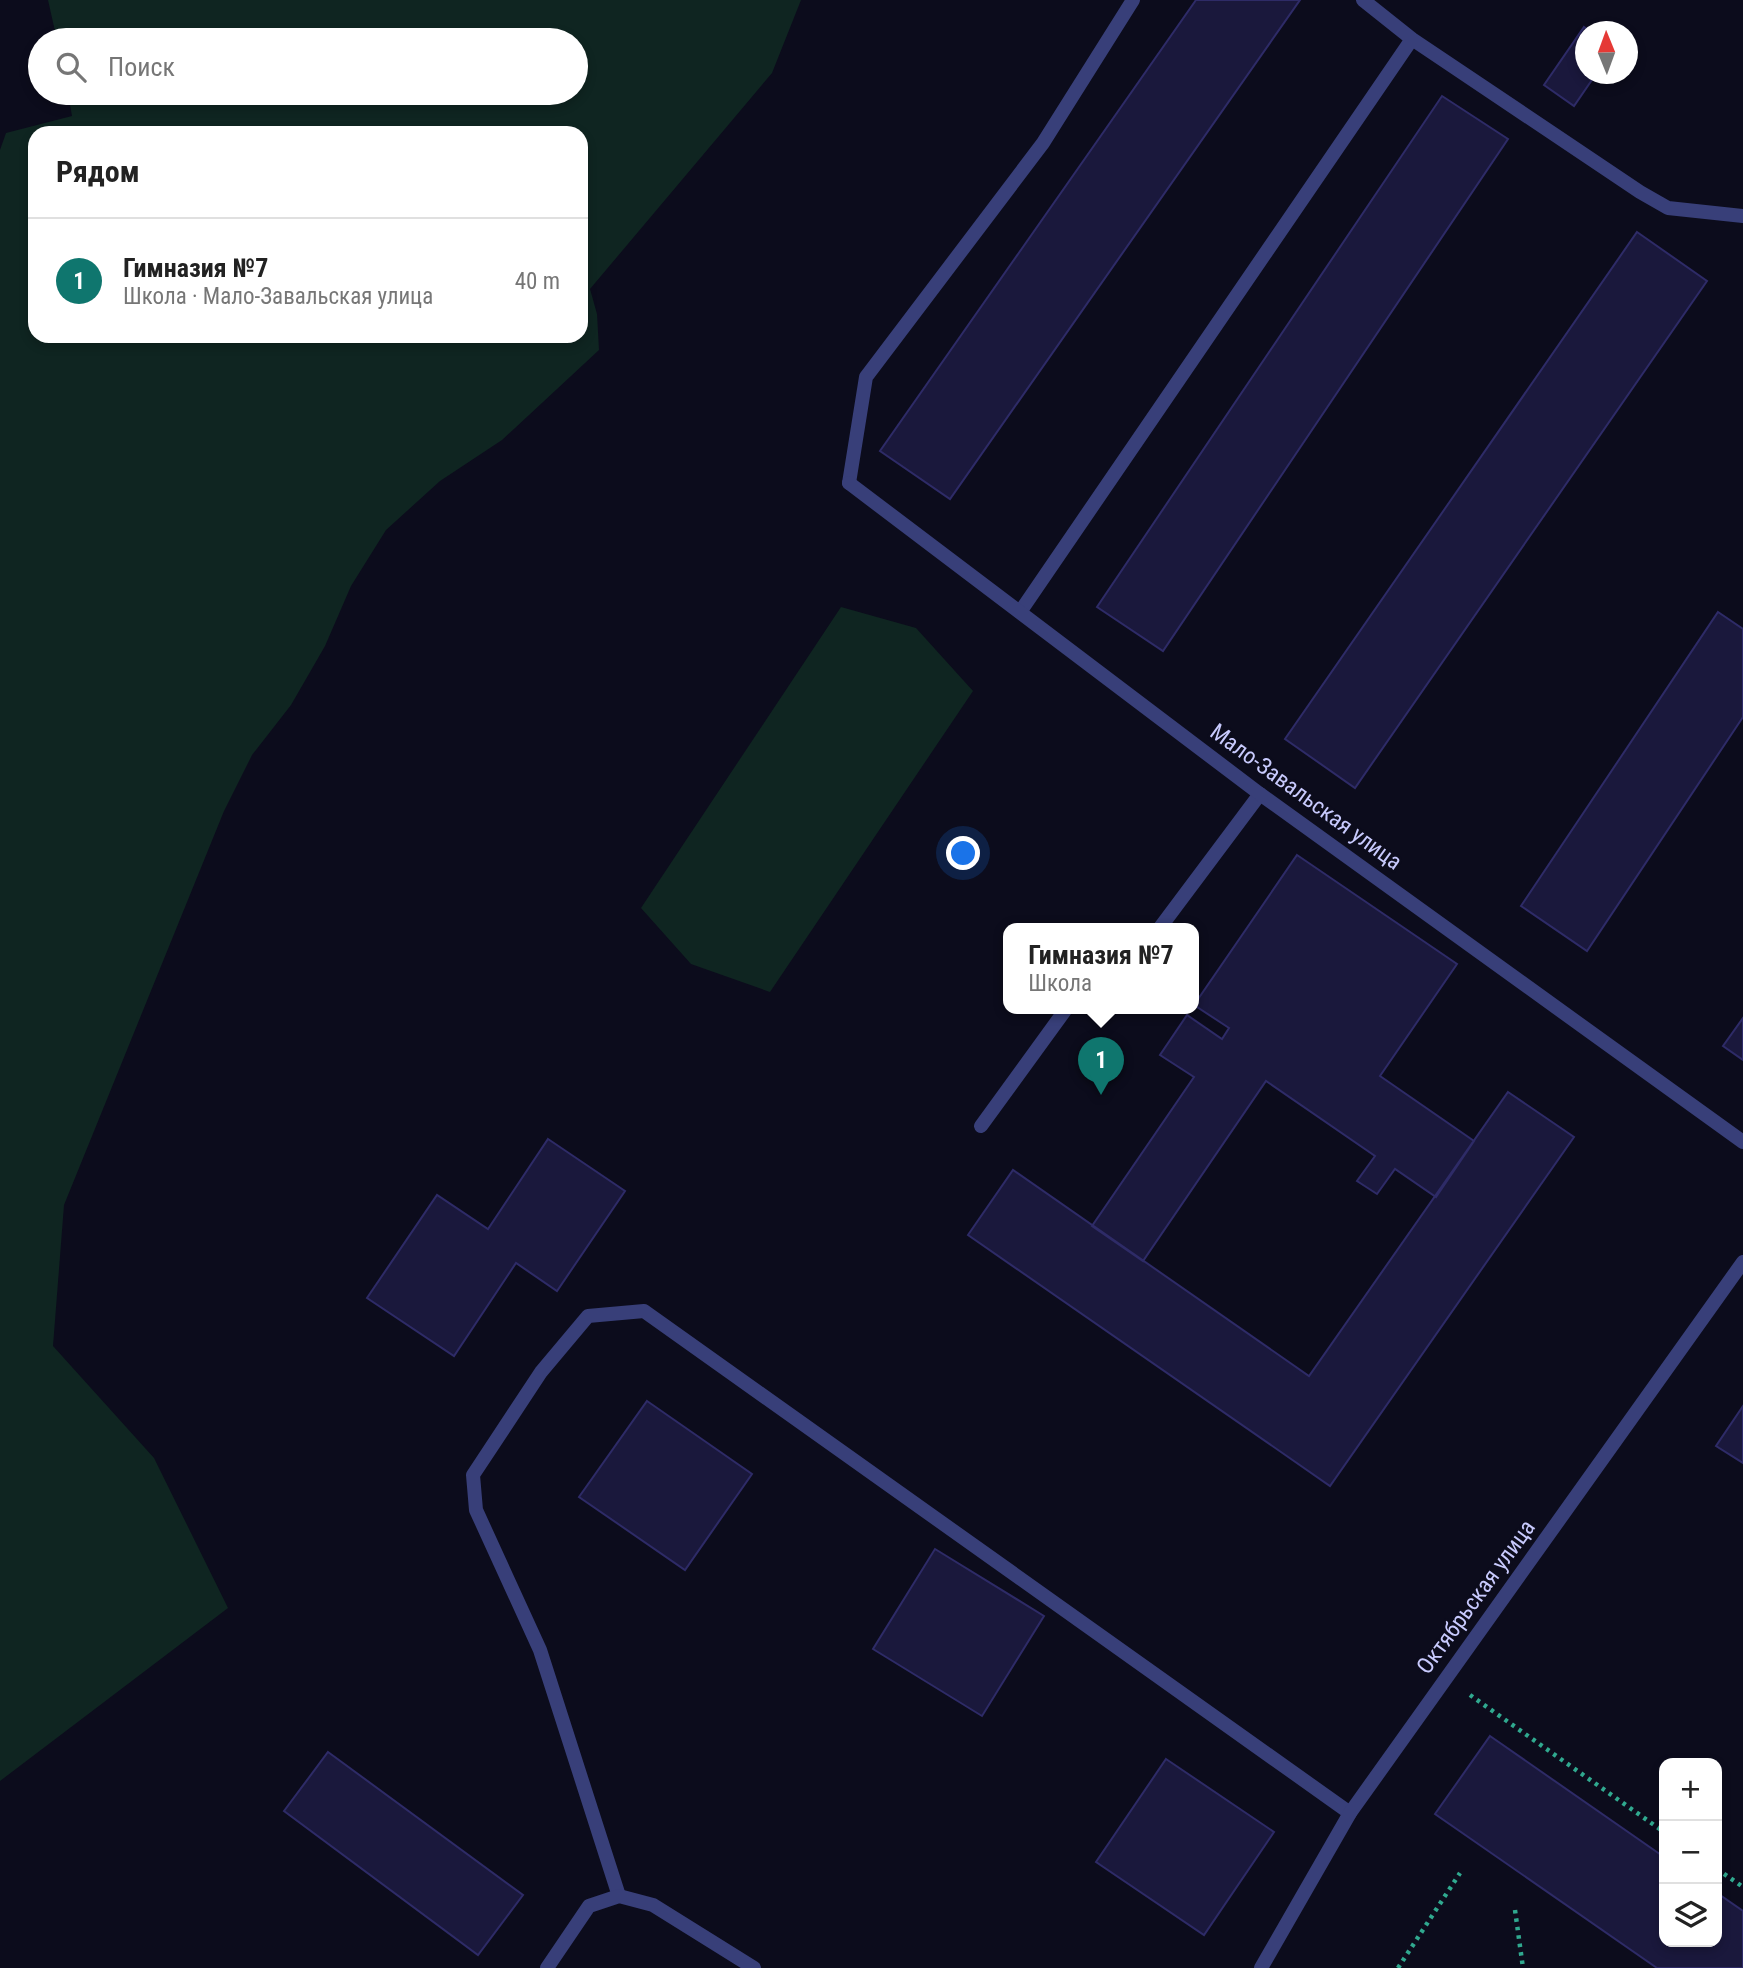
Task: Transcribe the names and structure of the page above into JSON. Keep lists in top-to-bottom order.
{
  "streets": {
    "street": ["Мало-Завальская улица", "Октябрьская улица"]
  },
  "north": "top",
  "page": {
    "search": "Поиск",
    "heading": "Рядом",
    "list": [
      {
        "mark": "1",
        "name": "Гимназия №7",
        "note": "Школа · Мало-Завальская улица",
        "value": "40 m"
      }
    ],
    "popup": ["Гимназия №7", "Школа"],
    "pins": "1",
    "map_buttons": ["+", "−"]
  }
}
